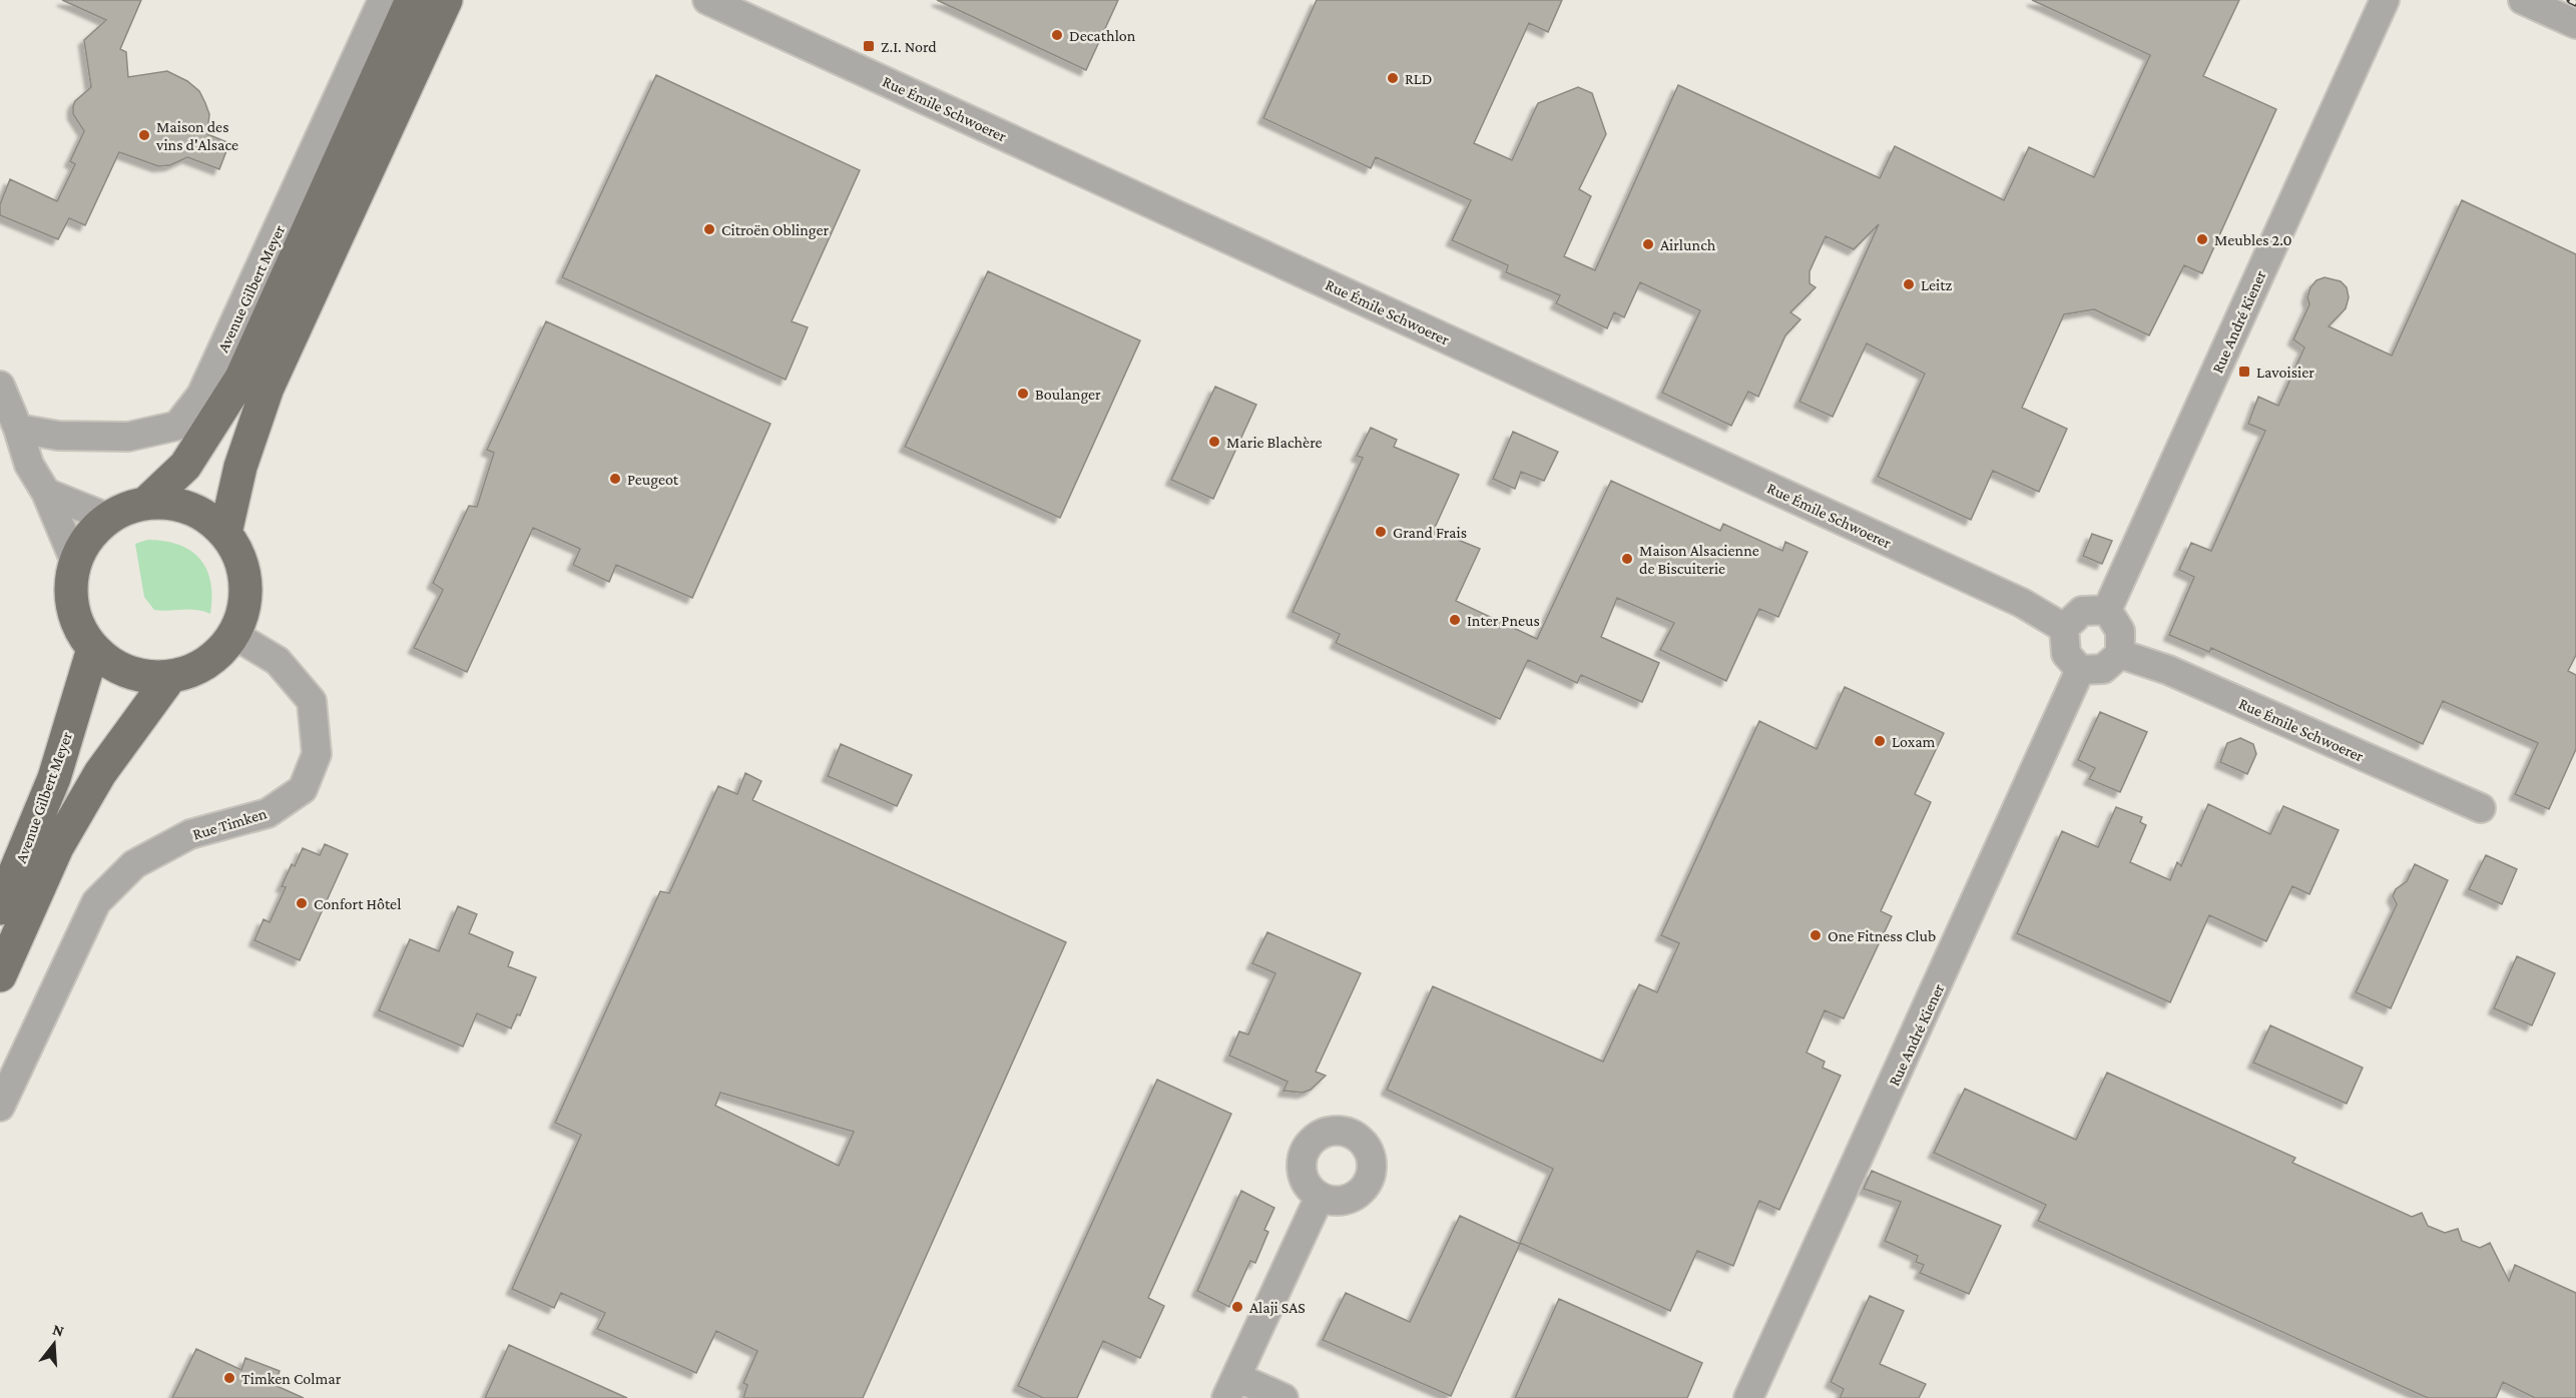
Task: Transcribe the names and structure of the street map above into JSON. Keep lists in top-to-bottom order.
{
  "streets": {
    "main road": ["Avenue Gilbert Meyer"],
    "street": ["Rue Émile Schwoerer", "Rue André Kiener", "Rue Timken"]
  },
  "crossings": [
    ["Rue Émile Schwoerer", "Rue André Kiener"],
    ["Avenue Gilbert Meyer", "Rue Timken"]
  ],
  "places": {
    "other": [
      "Decathlon",
      "RLD",
      "Maison des vins d'Alsace",
      "Citroën Oblinger",
      "Meubles 2.0",
      "Airlunch",
      "Leitz",
      "Boulanger",
      "Marie Blachère",
      "Peugeot",
      "Grand Frais",
      "Maison Alsacienne de Biscuiterie",
      "Inter Pneus",
      "Loxam",
      "Confort Hôtel",
      "One Fitness Club",
      "Alaji SAS",
      "Timken Colmar"
    ],
    "transit": ["Z.I. Nord", "Lavoisier"]
  },
  "north": "top"
}
